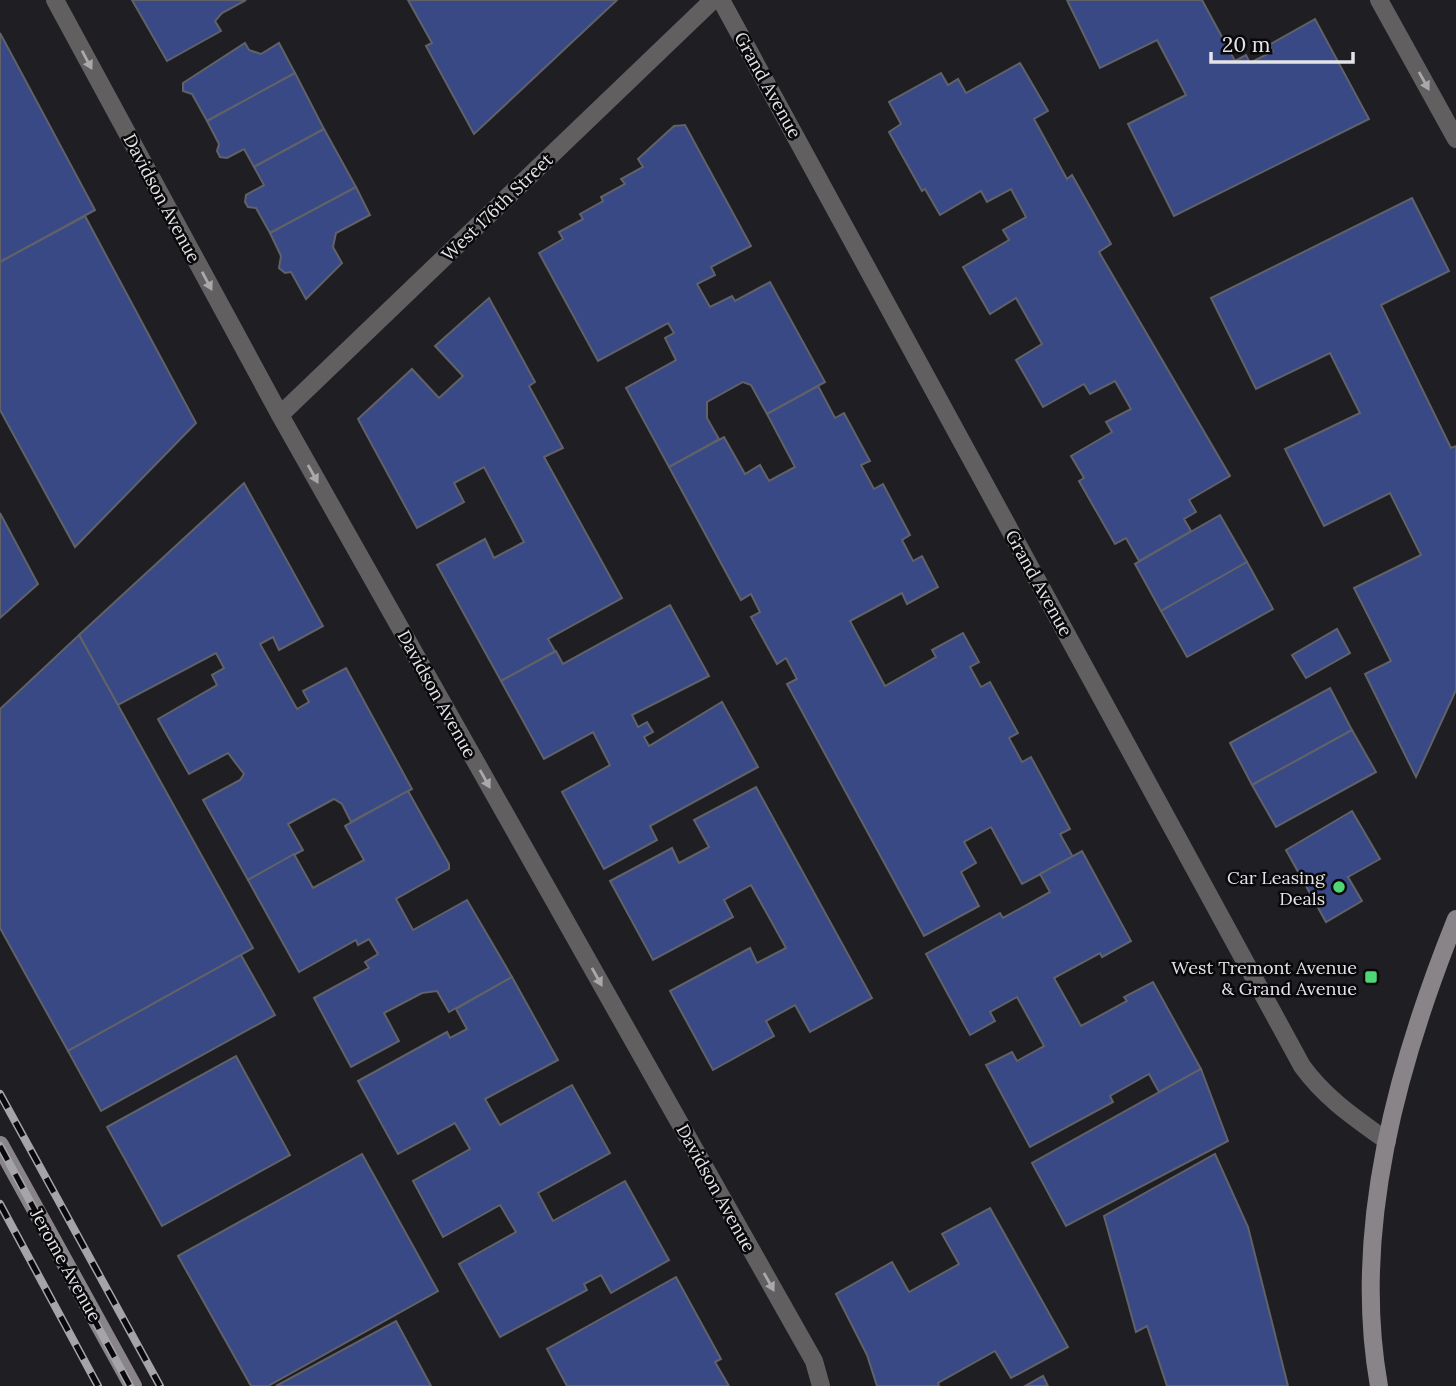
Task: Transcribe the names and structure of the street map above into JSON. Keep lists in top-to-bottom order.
{
  "streets": {
    "main road": ["Jerome Avenue"],
    "street": ["Grand Avenue", "Davidson Avenue", "West 176th Street"]
  },
  "crossings": [
    ["Davidson Avenue", "West 176th Street"]
  ],
  "one_way": ["Davidson Avenue"],
  "places": {
    "other": ["Car Leasing Deals"],
    "transit": ["West Tremont Avenue & Grand Avenue"]
  },
  "scale_bar": "20 m"
}
